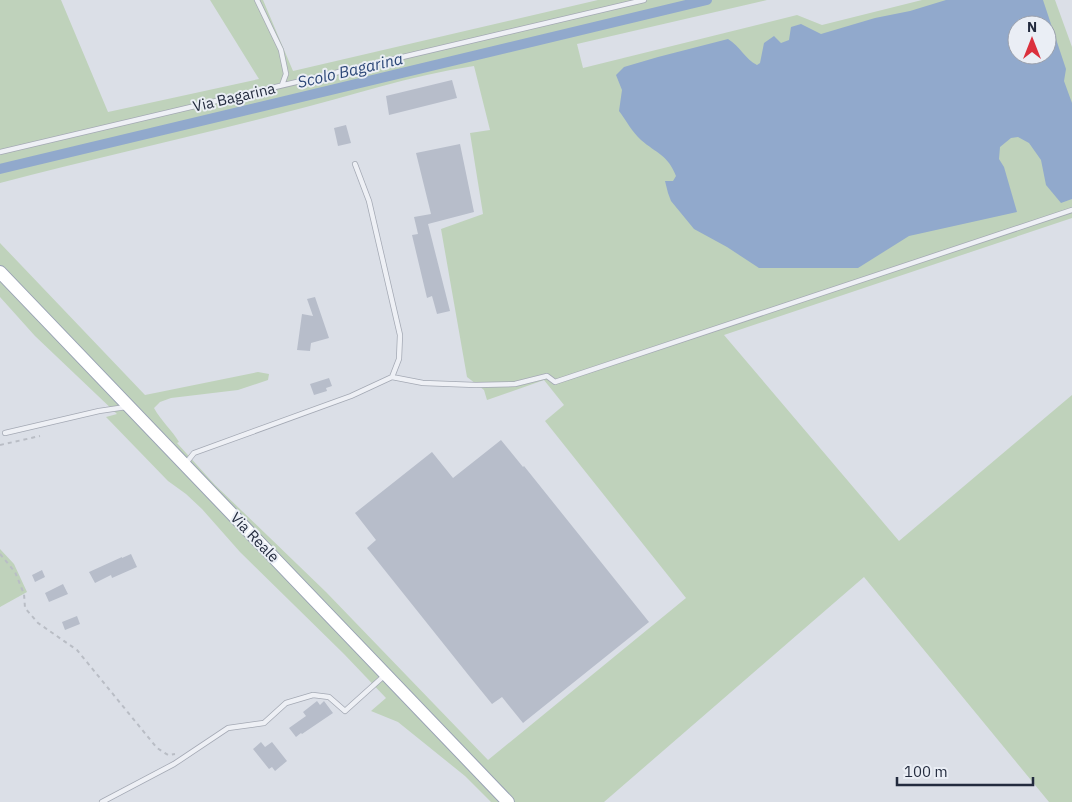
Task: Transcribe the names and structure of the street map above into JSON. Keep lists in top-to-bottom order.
{
  "streets": {
    "main road": ["Via Reale"],
    "lane": ["Via Bagarina"]
  },
  "water": ["Scolo Bagarina"],
  "scale_bar": "100 m",
  "north": "top"
}
